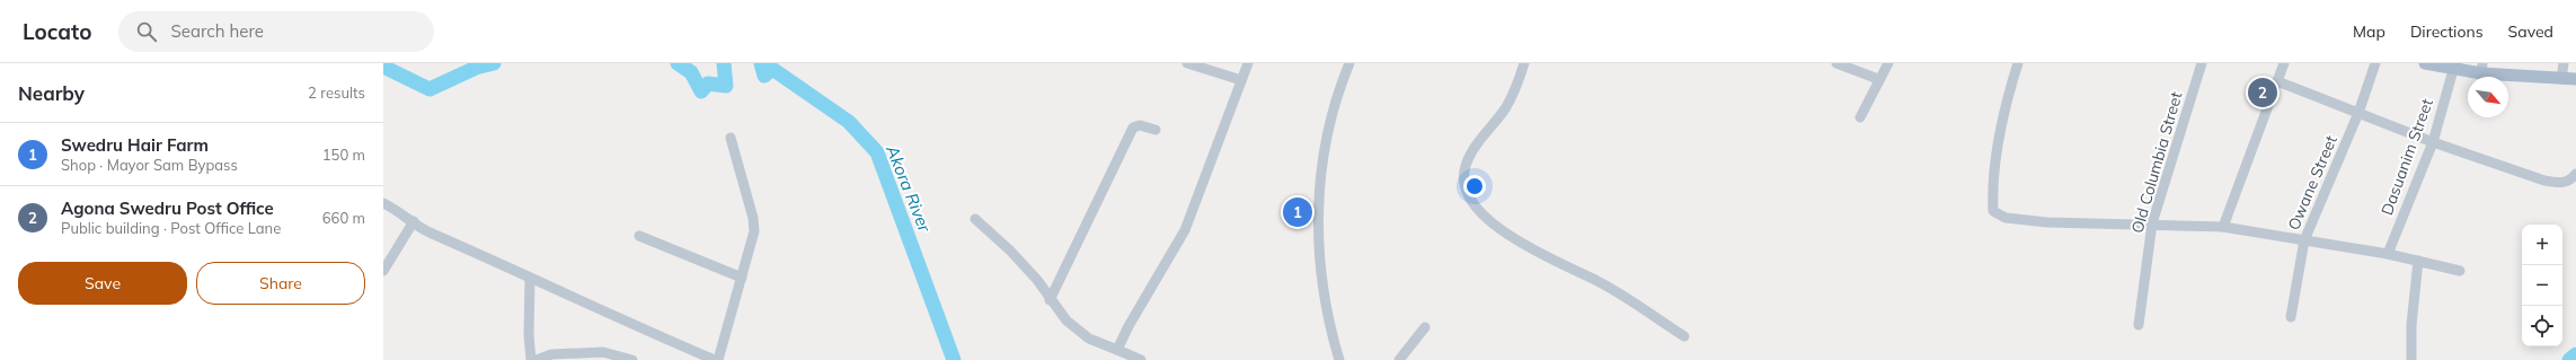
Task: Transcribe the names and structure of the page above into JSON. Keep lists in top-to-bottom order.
{
  "streets": {
    "street": ["Dasuanim Street", "Old Columbia Street", "Owane Street"]
  },
  "water": ["Akora River"],
  "north": "bottom right",
  "page": {
    "header": "Locato",
    "search": "Search here",
    "nav": ["Map", "Directions", "Saved"],
    "heading": ["Nearby", "2 results"],
    "pins": ["2", "1"],
    "list": [
      {
        "mark": "1",
        "name": "Swedru Hair Farm",
        "note": "Shop · Mayor Sam Bypass",
        "value": "150 m"
      },
      {
        "mark": "2",
        "name": "Agona Swedru Post Office",
        "note": "Public building · Post Office Lane",
        "value": "660 m"
      }
    ],
    "map_buttons": ["+", "−"],
    "buttons": ["Save", "Share"]
  }
}
